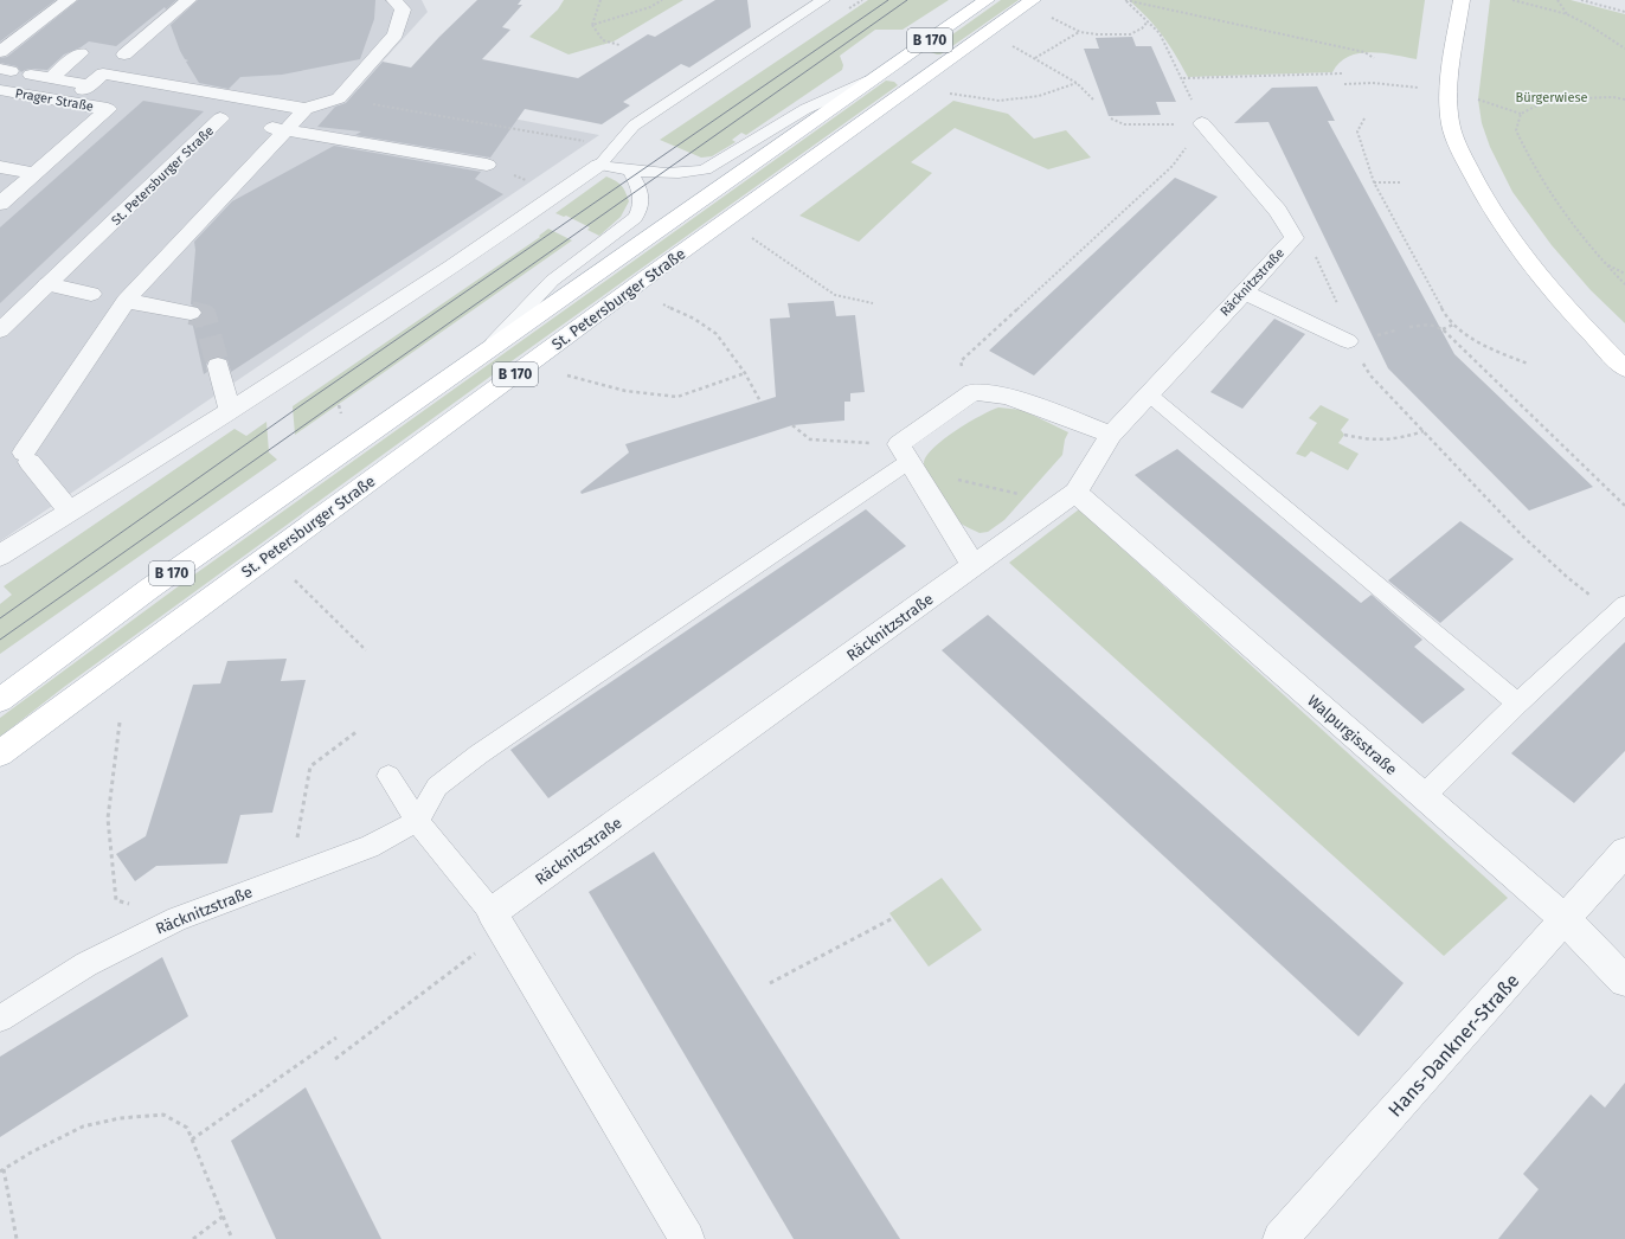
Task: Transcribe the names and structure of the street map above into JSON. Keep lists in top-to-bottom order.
{
  "streets": {
    "main road": ["B 170", "St. Petersburger Straße"],
    "street": [
      "Prager Straße",
      "Räcknitzstraße",
      "Walpurgisstraße",
      "Hans-Dankner-Straße"
    ]
  },
  "crossings": [
    ["Räcknitzstraße", "Walpurgisstraße"],
    ["Walpurgisstraße", "Hans-Dankner-Straße"]
  ],
  "parks": ["Bürgerwiese"]
}
